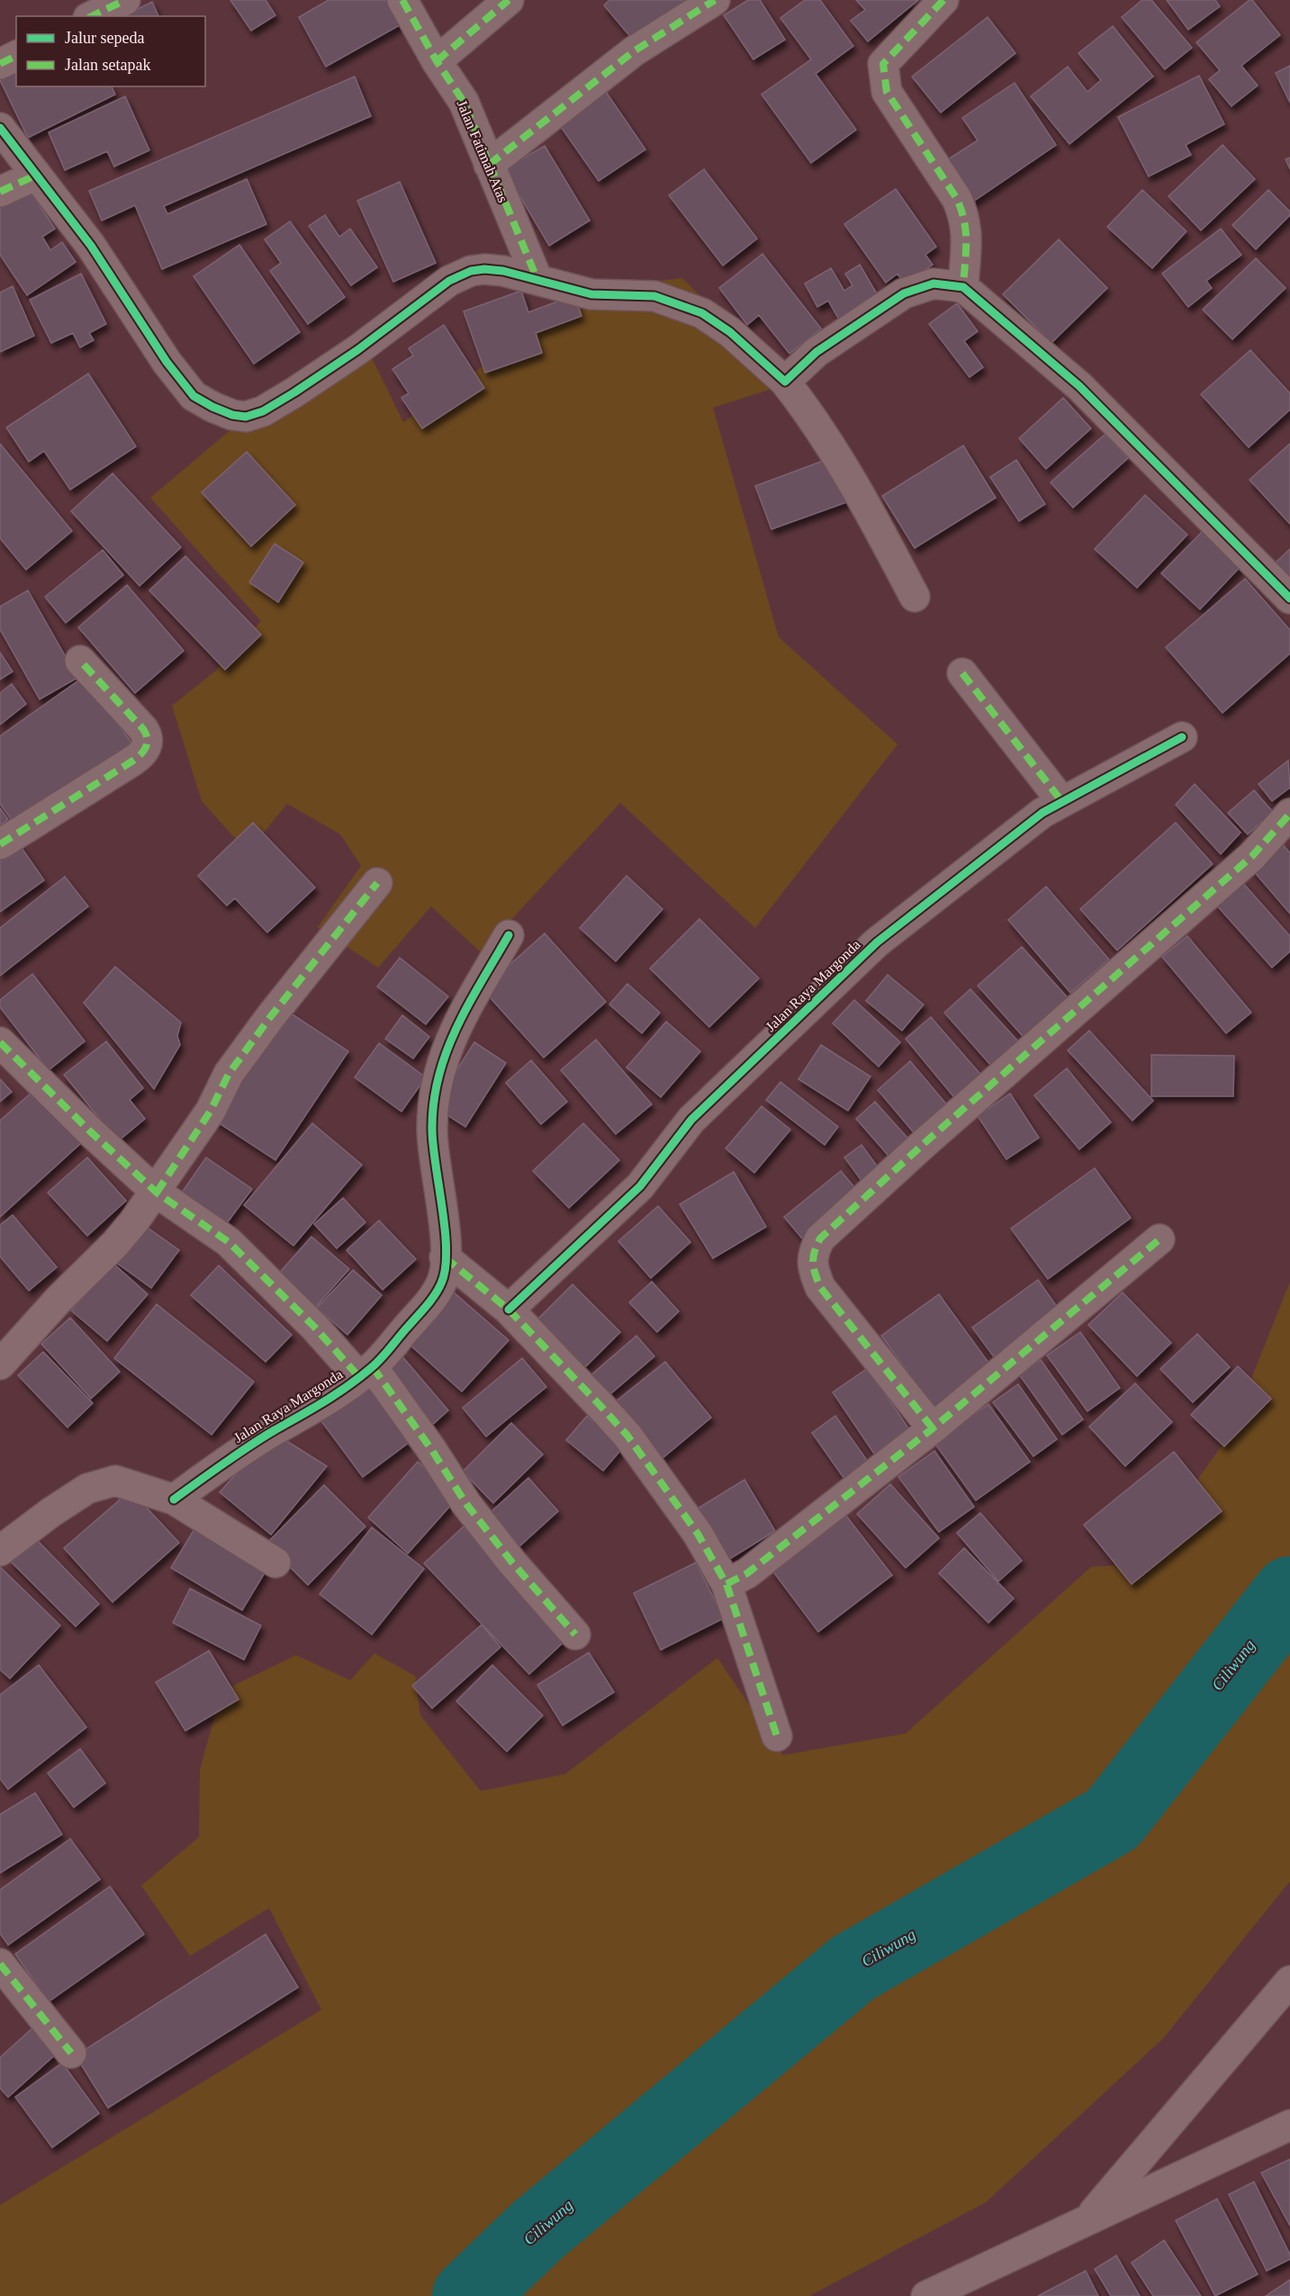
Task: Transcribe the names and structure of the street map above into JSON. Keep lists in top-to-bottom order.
{
  "streets": {
    "street": ["Jalan Fatimah Atas", "Jalan Raya Margonda"]
  },
  "water": ["Ciliwung"],
  "legend": ["Jalur sepeda", "Jalan setapak"]
}
